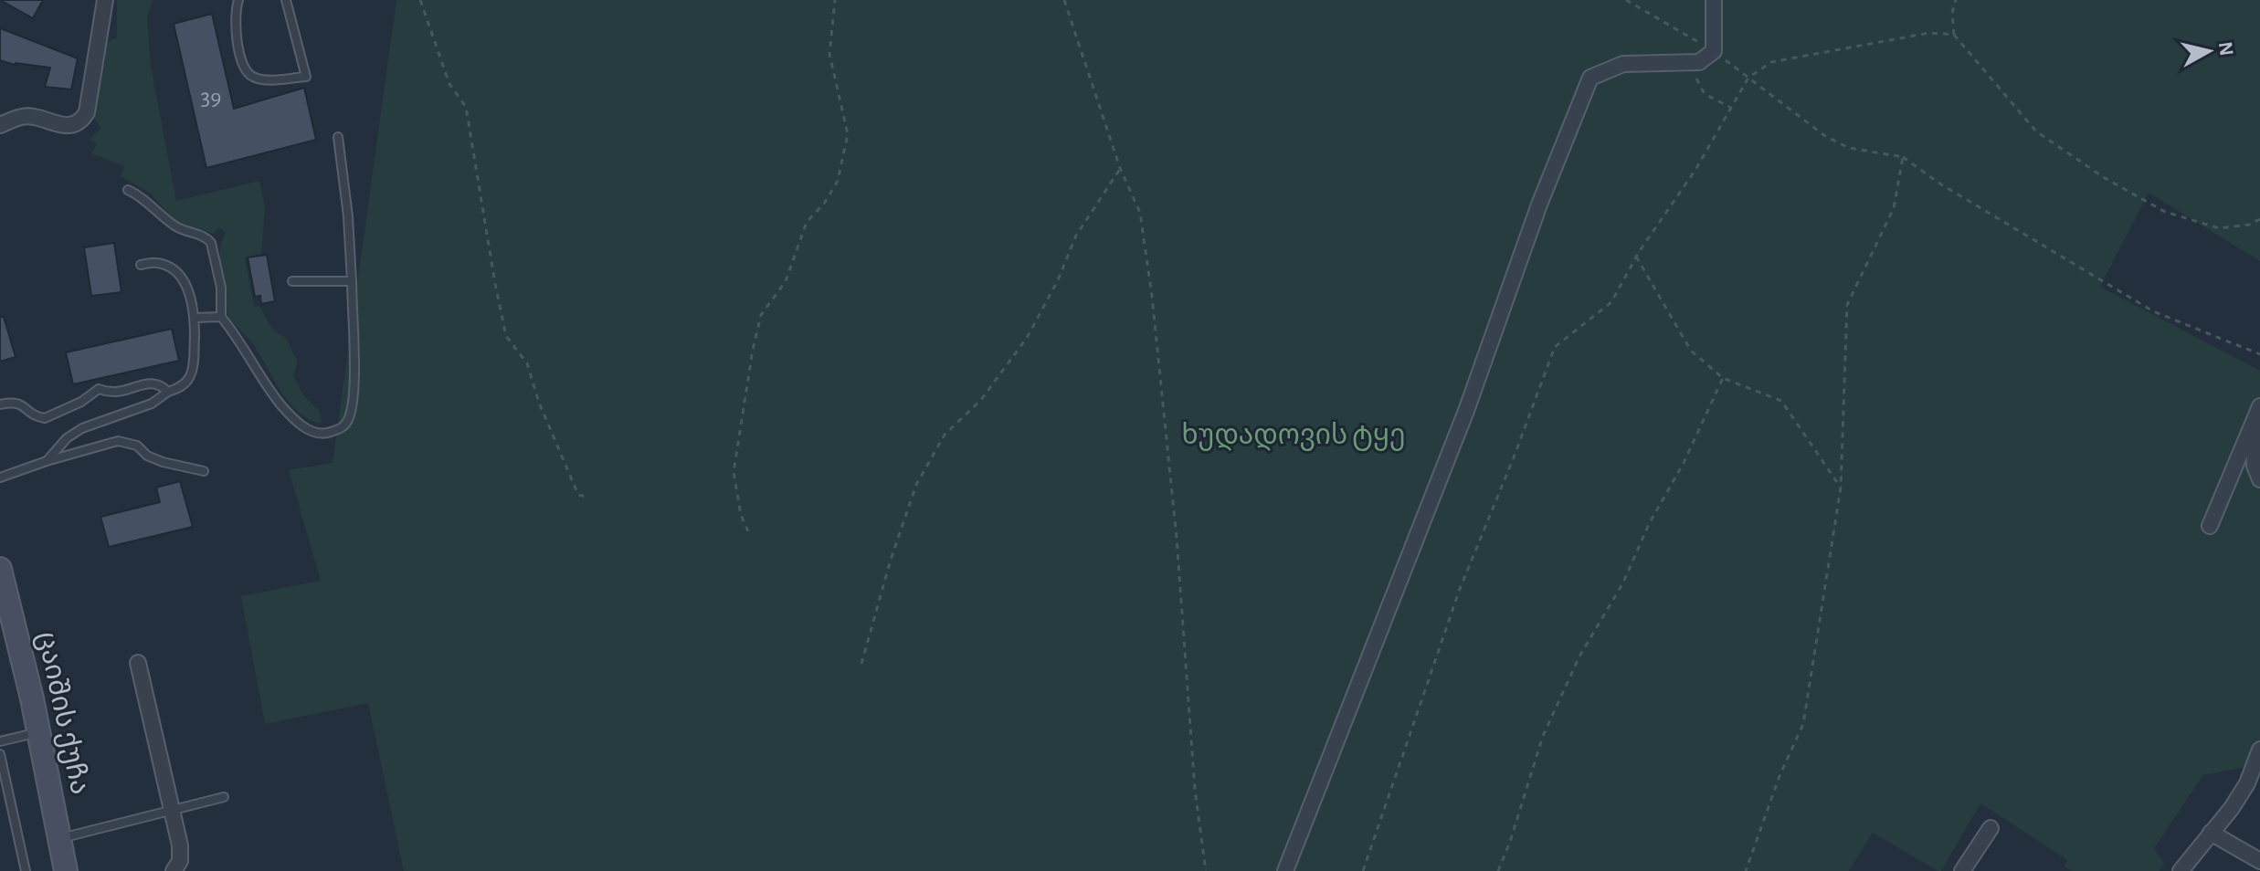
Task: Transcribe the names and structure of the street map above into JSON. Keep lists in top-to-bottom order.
{
  "streets": {
    "street": ["ცაიშის ქუჩა"]
  },
  "parks": ["ხუდადოვის ტყე"],
  "house_numbers": ["39"],
  "north": "right"
}
